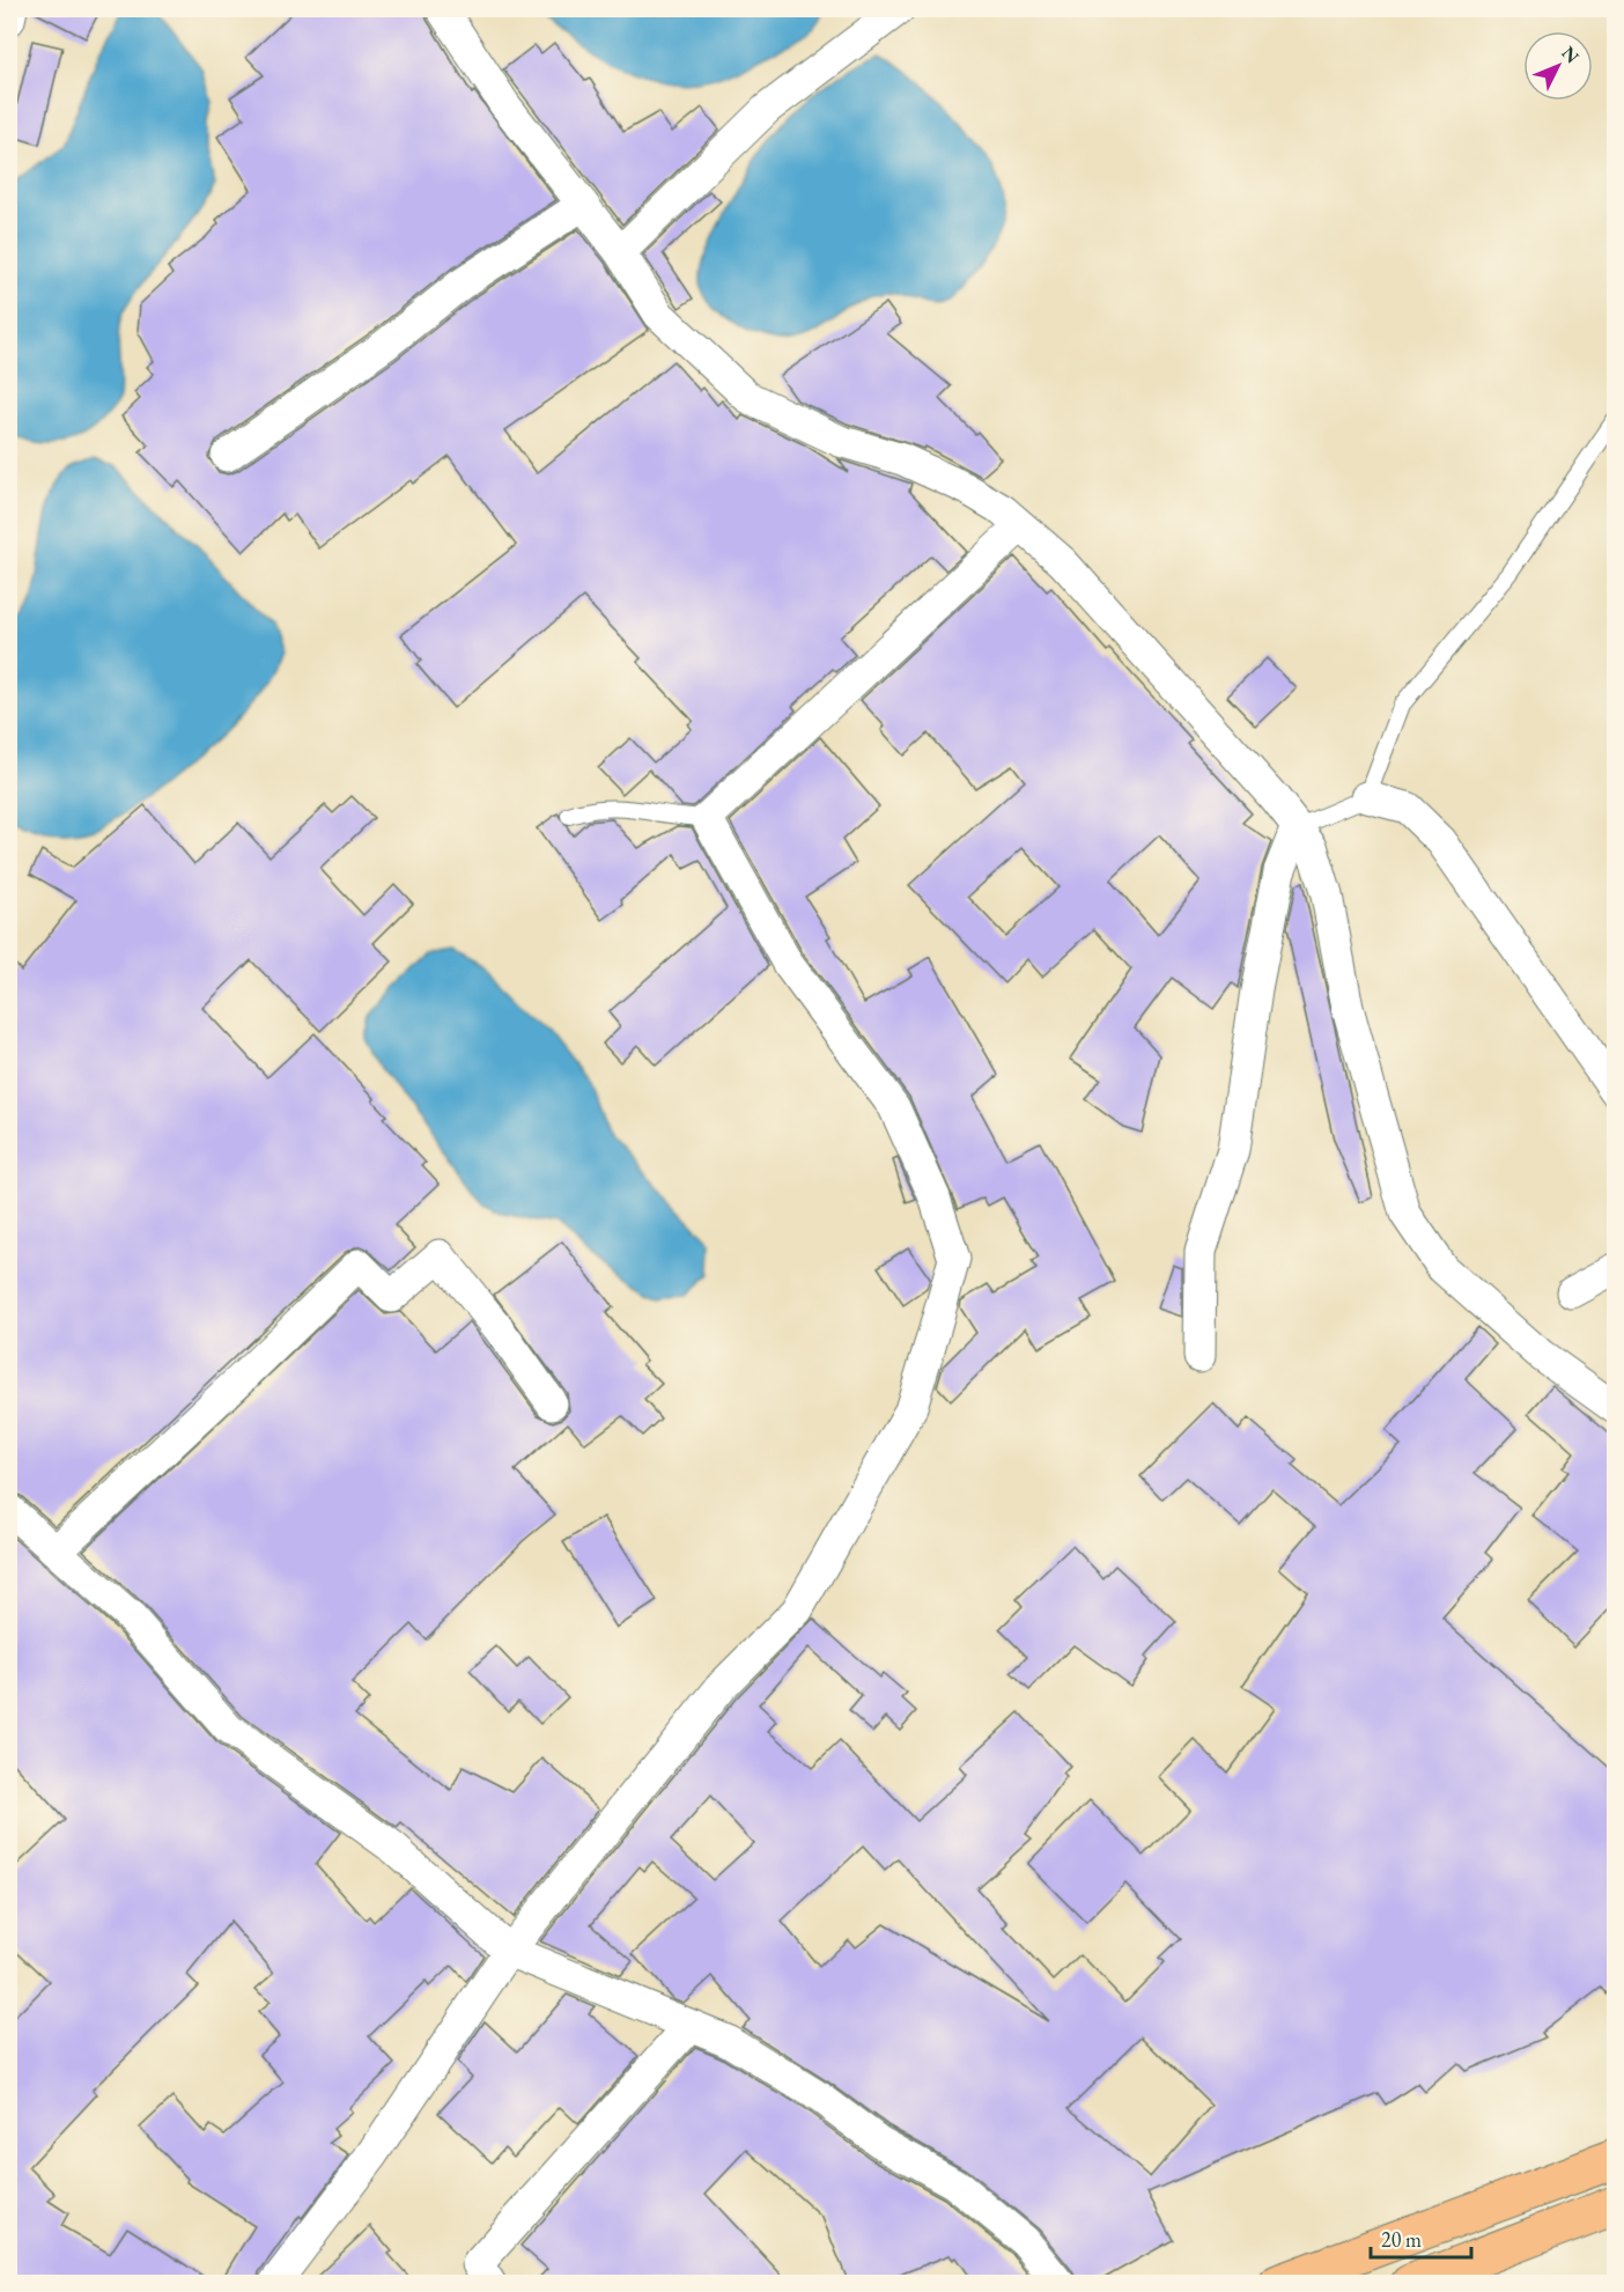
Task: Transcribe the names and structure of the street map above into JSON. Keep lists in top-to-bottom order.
{
  "scale_bar": "20 m",
  "north": "top right"
}
